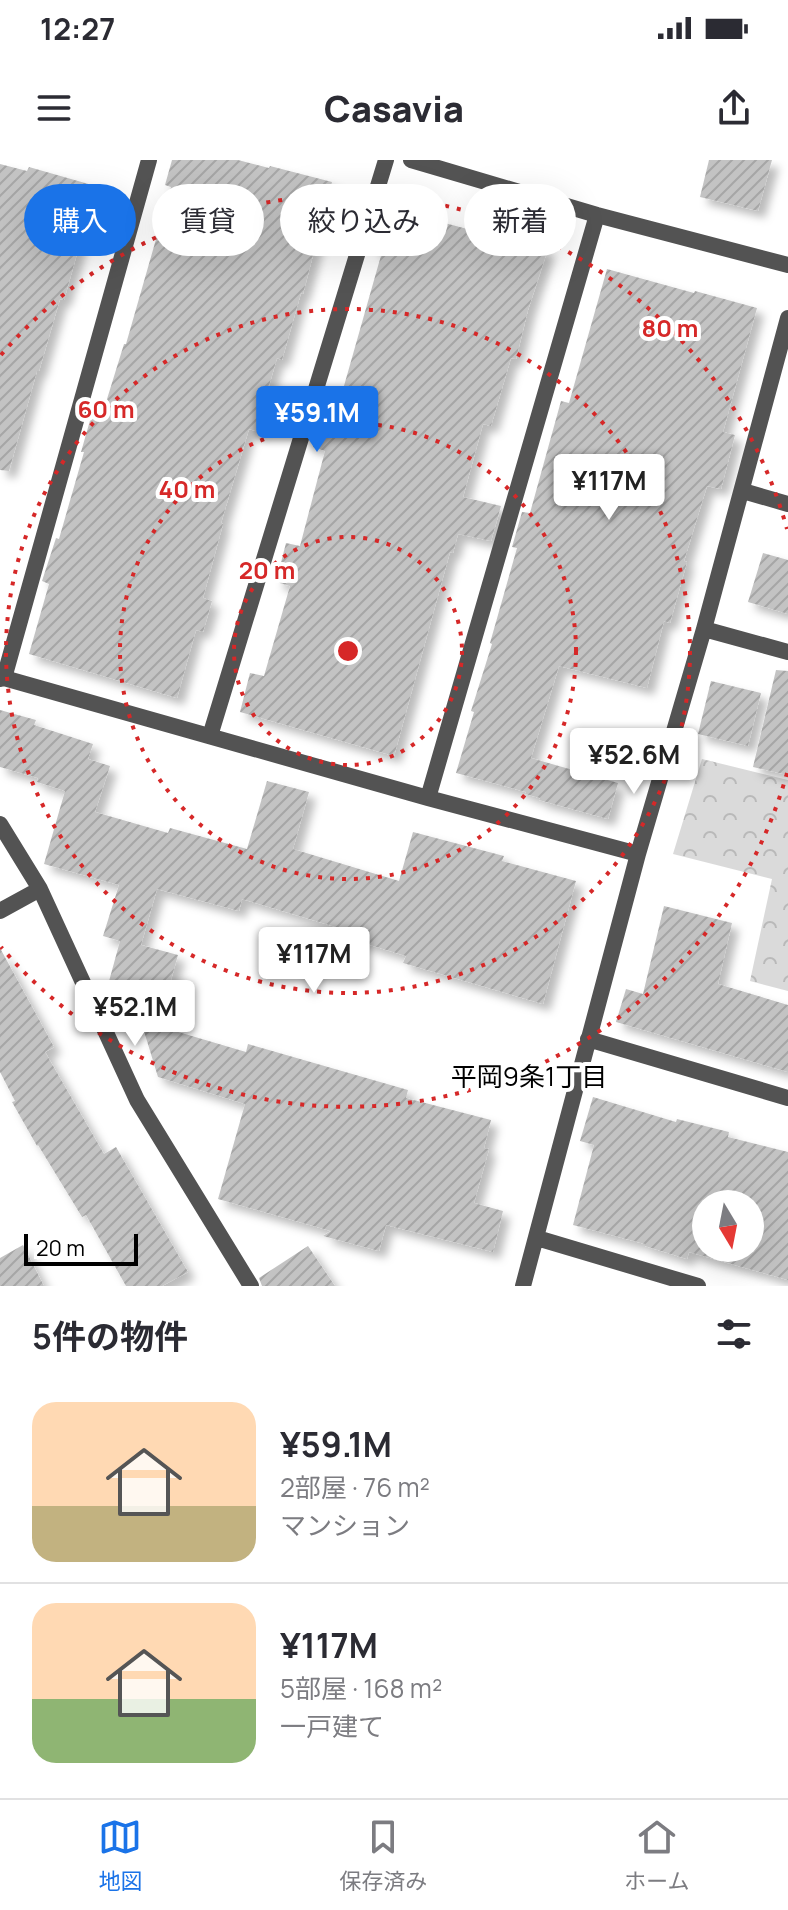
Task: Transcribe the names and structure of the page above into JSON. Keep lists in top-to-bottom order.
{
  "districts": ["平岡9条1丁目"],
  "scale_bar": "20 m",
  "north": "bottom",
  "page": {
    "status": "12:27",
    "header": "Casavia",
    "chip": [
      "購入",
      "賃貸",
      "絞り込み",
      "新着"
    ],
    "price": [
      "¥59.1M",
      "¥117M",
      "¥52.6M",
      "¥117M",
      "¥52.1M"
    ],
    "scale": "20 m",
    "heading": "5件の物件",
    "list": [
      {
        "name": "¥59.1M",
        "note": "2部屋 · 76 m² · マンション"
      },
      {
        "name": "¥117M",
        "note": "5部屋 · 168 m² · 一戸建て"
      }
    ],
    "tabs": ["地図", "保存済み", "ホーム"]
  },
  "rings": [
    "80 m",
    "60 m",
    "40 m",
    "20 m"
  ]
}
